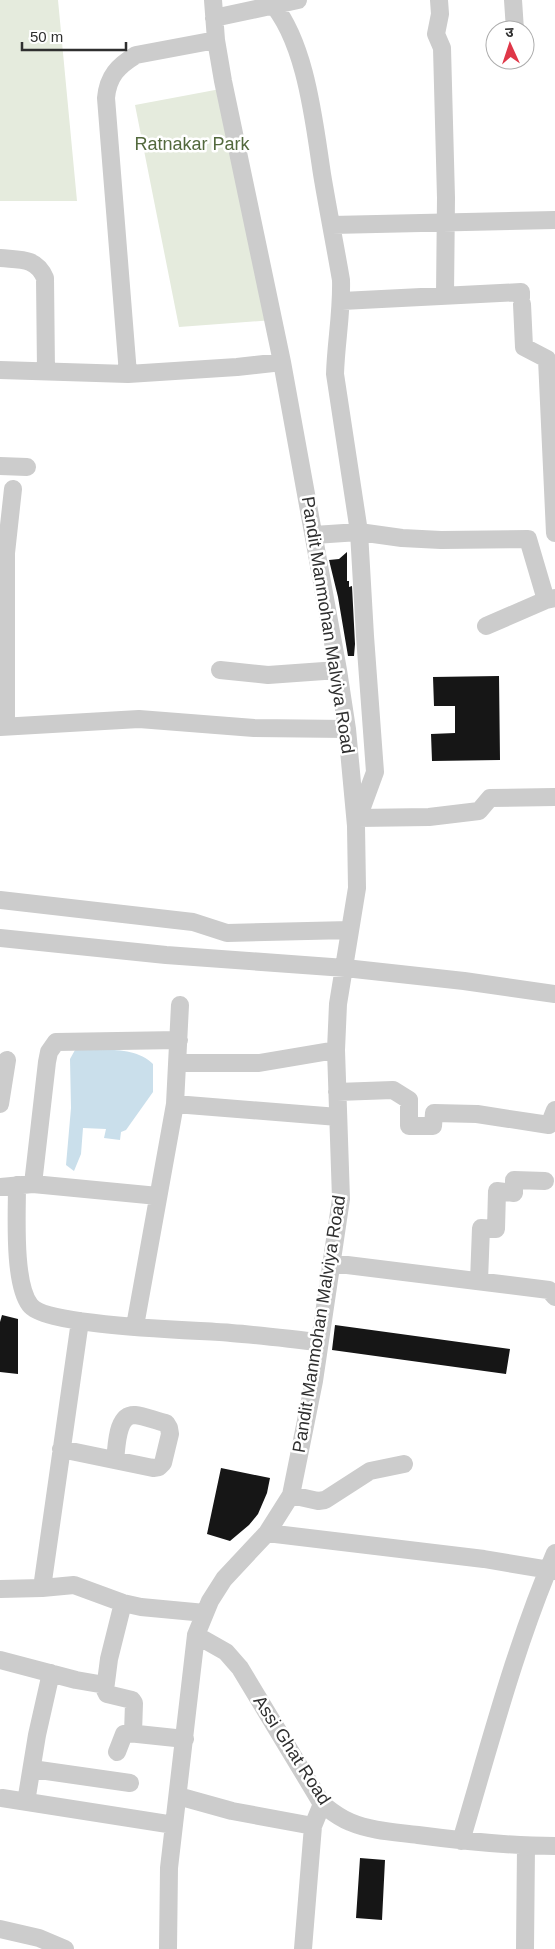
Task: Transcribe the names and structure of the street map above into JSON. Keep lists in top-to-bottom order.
{
  "streets": {
    "street": ["Pandit Manmohan Malviya Road", "Assi Ghat Road"]
  },
  "crossings": [
    ["Pandit Manmohan Malviya Road", "Assi Ghat Road"]
  ],
  "parks": ["Ratnakar Park"],
  "scale_bar": "50 m",
  "north": "top"
}
